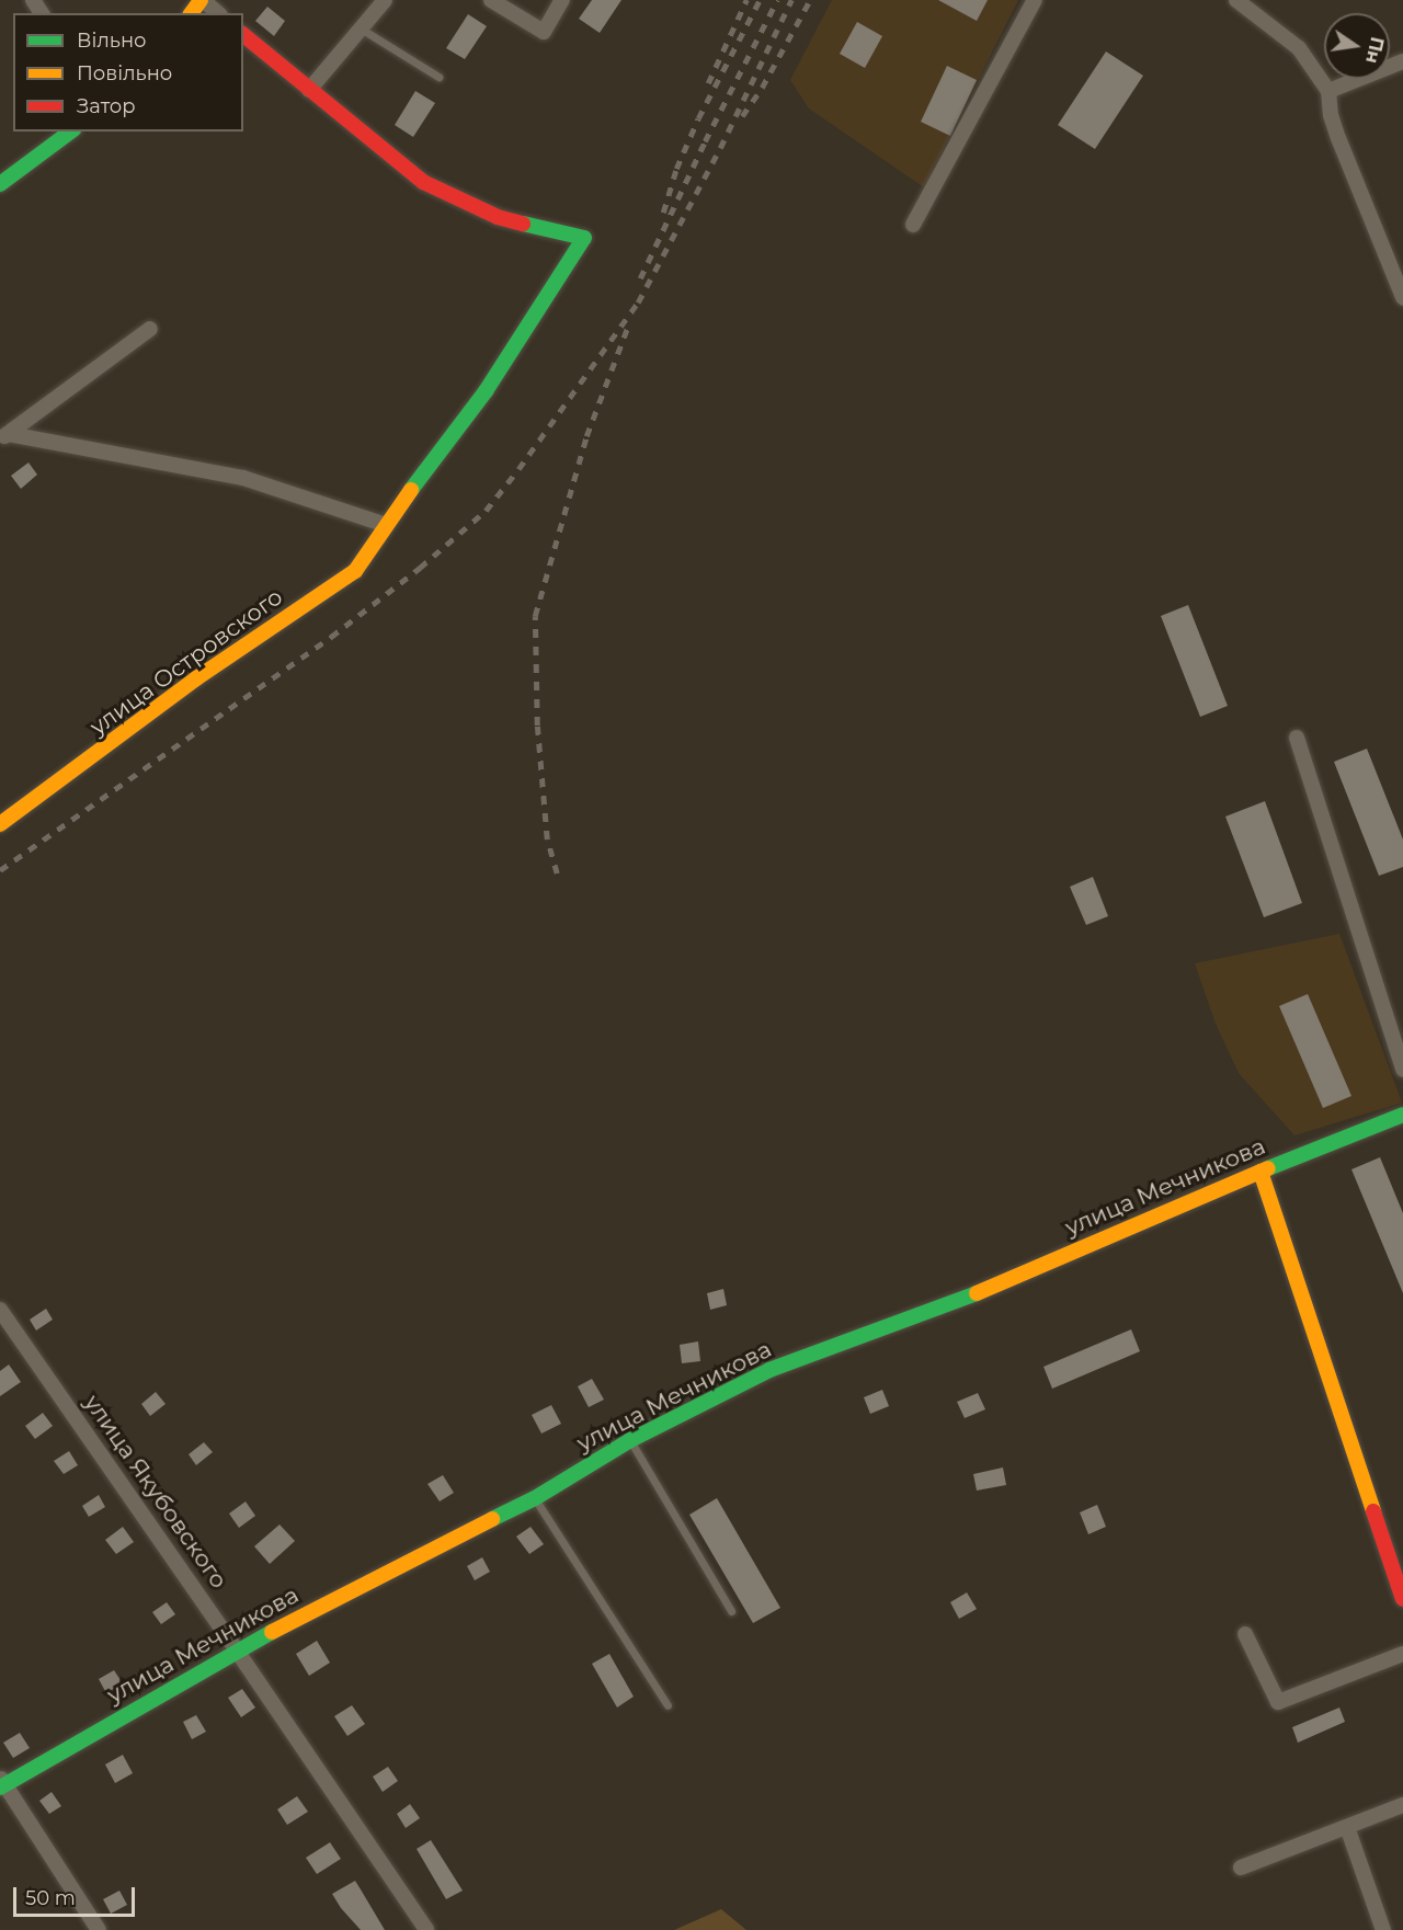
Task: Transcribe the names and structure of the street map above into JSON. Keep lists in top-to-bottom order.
{
  "streets": {
    "street": ["улица Островского", "улица Мечникова", "улица Якубовского"]
  },
  "crossings": [
    ["улица Мечникова", "улица Якубовского"]
  ],
  "legend": ["Вільно", "Повільно", "Затор"],
  "scale_bar": "50 m",
  "north": "right"
}
